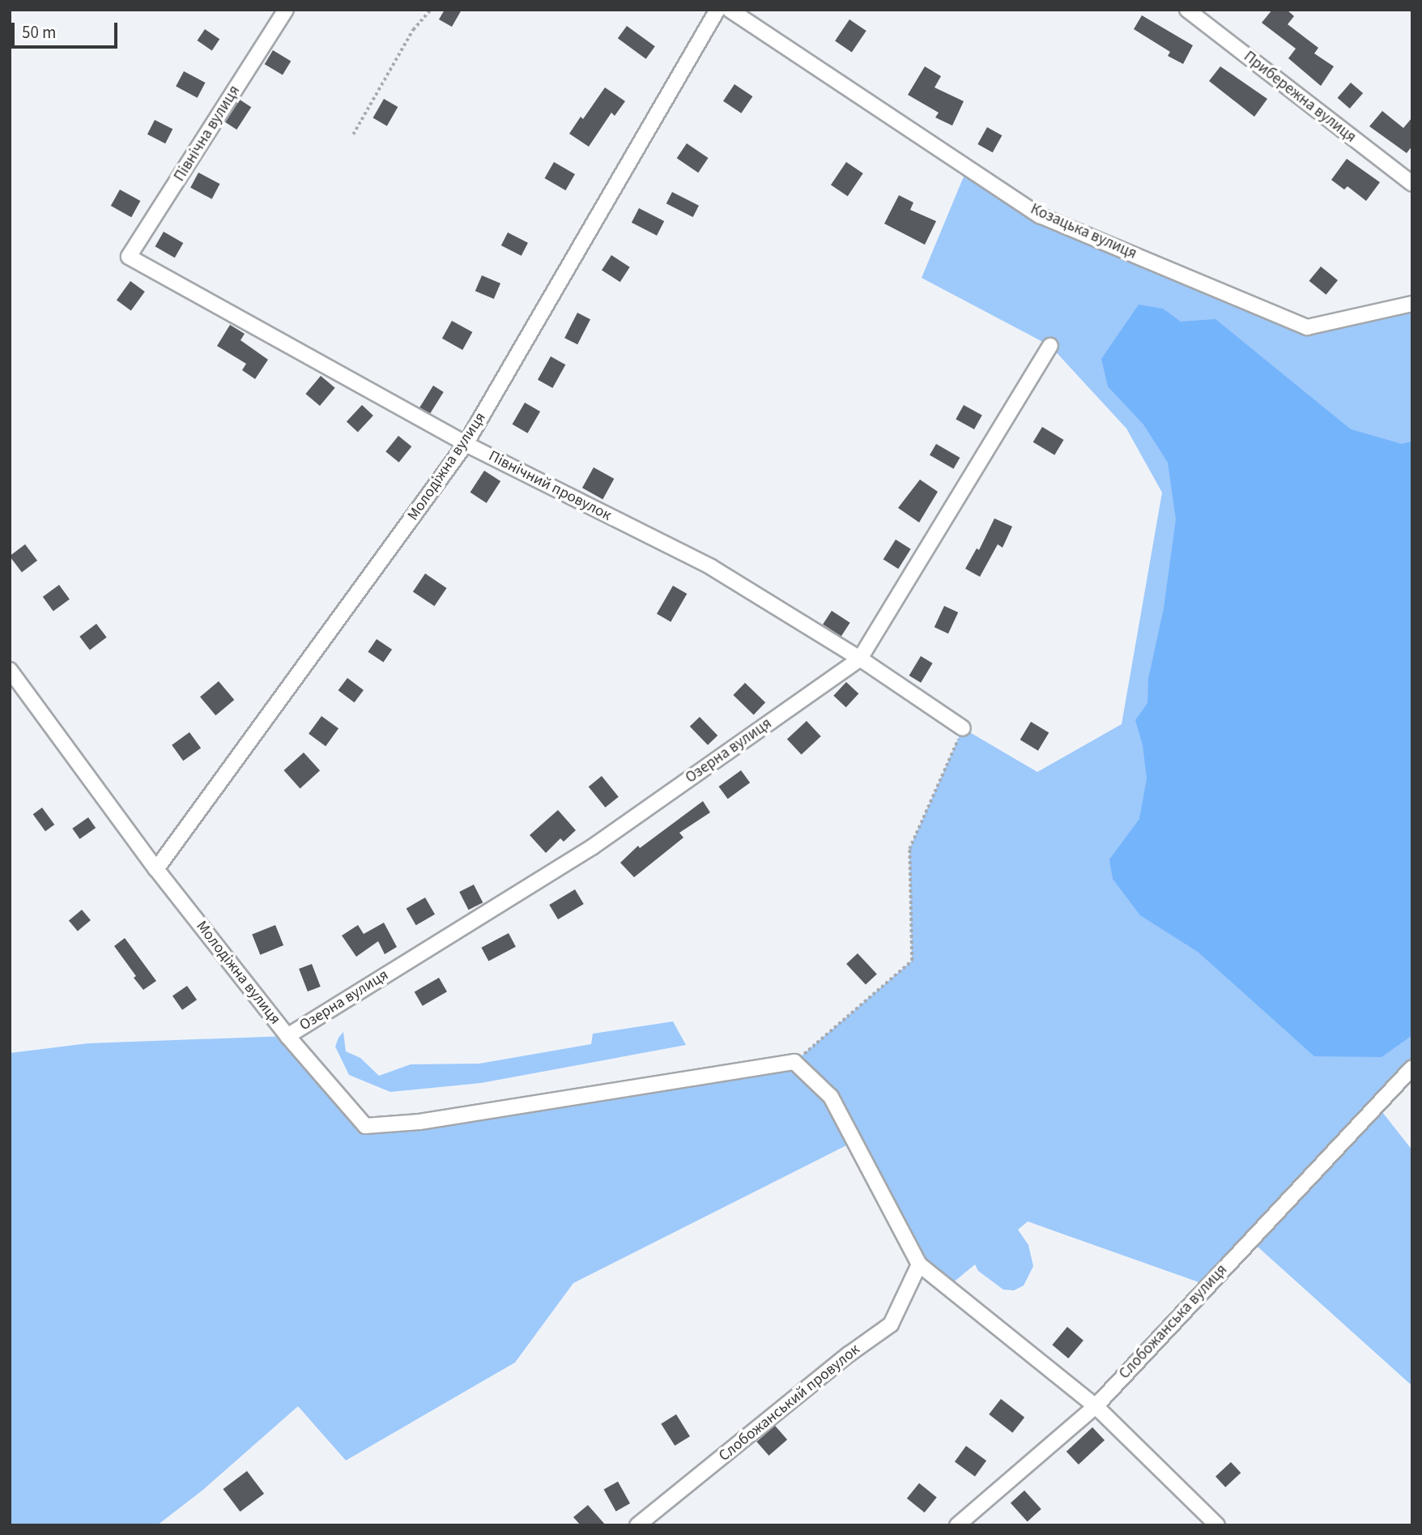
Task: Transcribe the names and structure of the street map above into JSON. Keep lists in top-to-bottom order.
{
  "streets": {
    "street": [
      "Прибережна вулиця",
      "Північна вулиця",
      "Козацька вулиця",
      "Молодіжна вулиця",
      "Північний провулок",
      "Озерна вулиця",
      "Слобожанська вулиця",
      "Слобожанський провулок"
    ]
  },
  "crossings": [
    ["Північна вулиця", "Північний провулок"],
    ["Молодіжна вулиця", "Північний провулок"],
    ["Молодіжна вулиця", "Озерна вулиця"],
    ["Північний провулок", "Озерна вулиця"]
  ],
  "scale_bar": "50 m"
}
